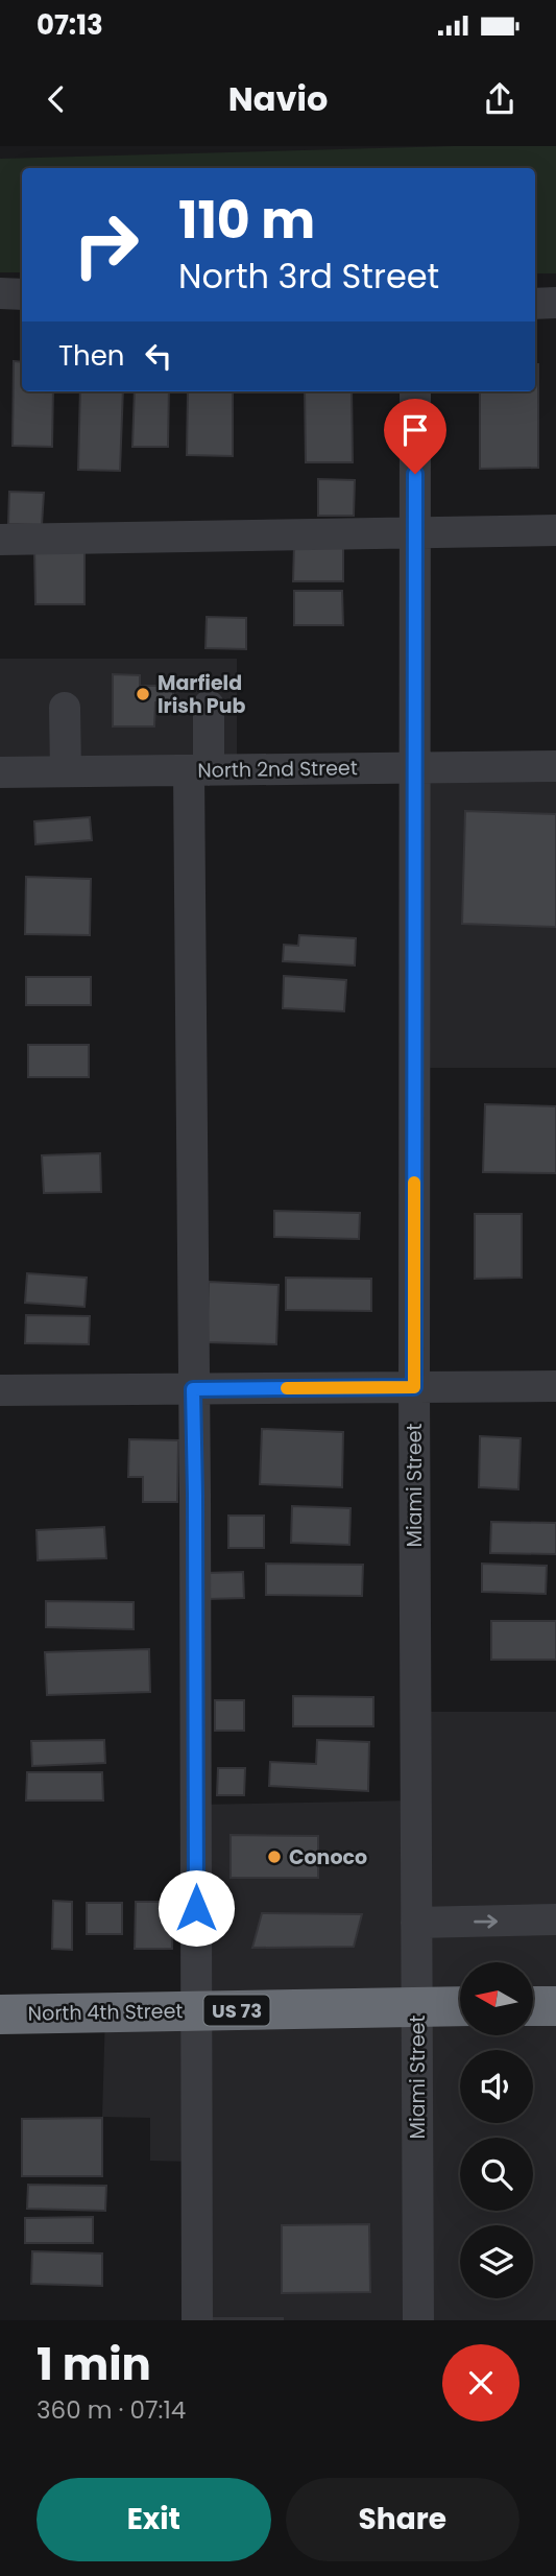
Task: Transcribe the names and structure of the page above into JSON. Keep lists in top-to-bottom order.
{
  "streets": {
    "highway": ["US 73", "North 4th Street"],
    "street": ["North 2nd Street", "Miami Street"]
  },
  "crossings": [
    ["North 2nd Street", "Miami Street"],
    ["Miami Street", "North 4th Street"]
  ],
  "places": ["Marfield Irish Pub", "Conoco"],
  "north": "left",
  "page": {
    "status": "07:13",
    "header": "Navio",
    "turn": ["110 m", "North 3rd Street"],
    "then": "Then",
    "heading": ["1 min", "360 m · 07:14"],
    "buttons": ["Exit", "Share"]
  }
}
